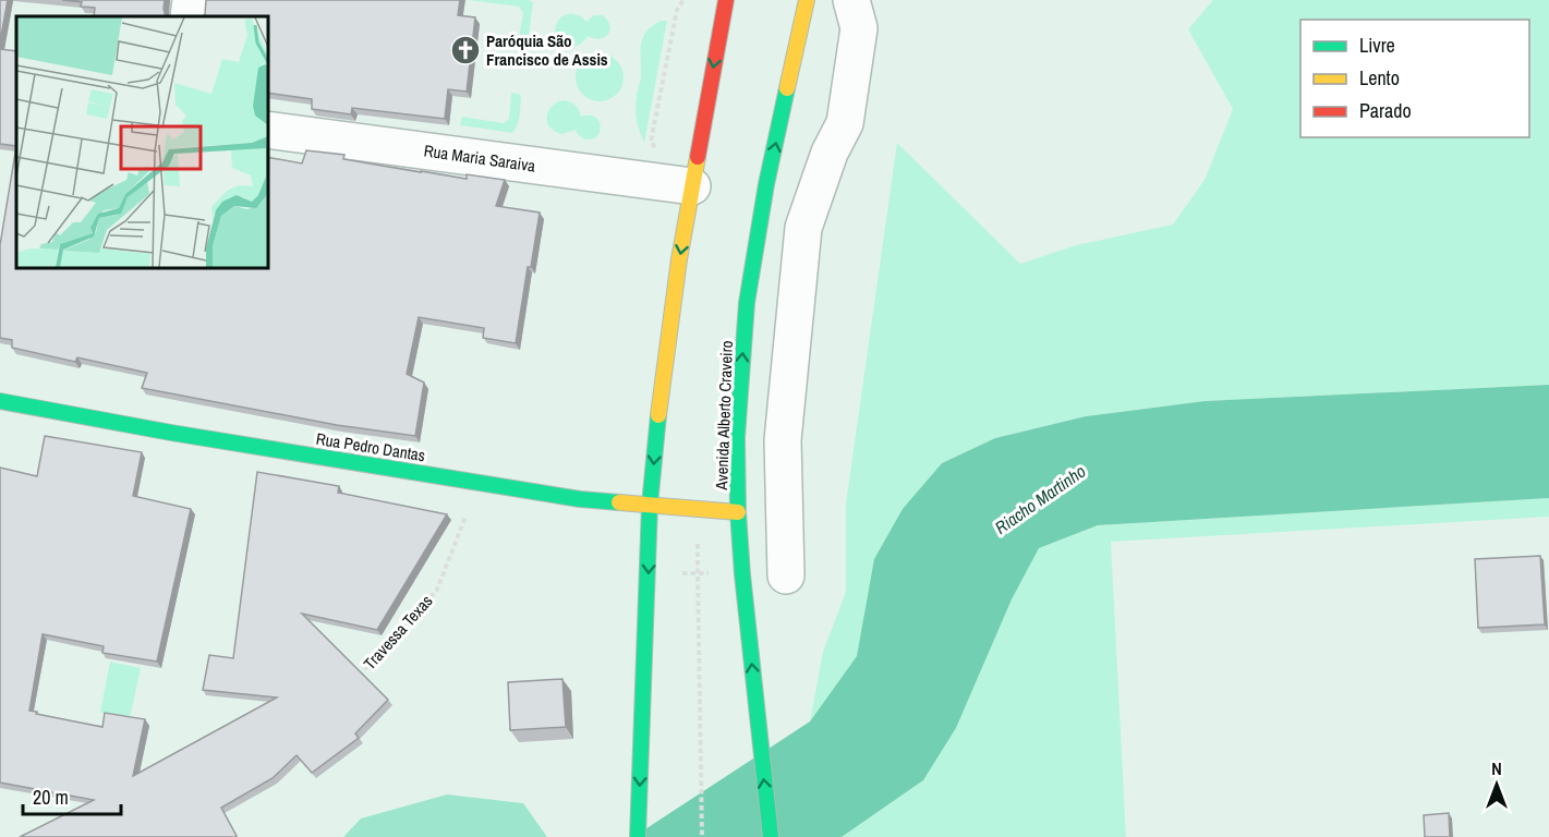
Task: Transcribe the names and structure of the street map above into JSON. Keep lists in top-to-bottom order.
{
  "streets": {
    "main road": ["Avenida Alberto Craveiro", "Rua Pedro Dantas"],
    "street": ["Rua Maria Saraiva"],
    "path": ["Travessa Texas"]
  },
  "crossings": [
    ["Avenida Alberto Craveiro", "Rua Pedro Dantas"]
  ],
  "water": ["Riacho Martinho"],
  "places": {
    "church": ["Paróquia São Francisco de Assis"]
  },
  "legend": ["Livre", "Lento", "Parado"],
  "scale_bar": "20 m",
  "north": "top"
}
